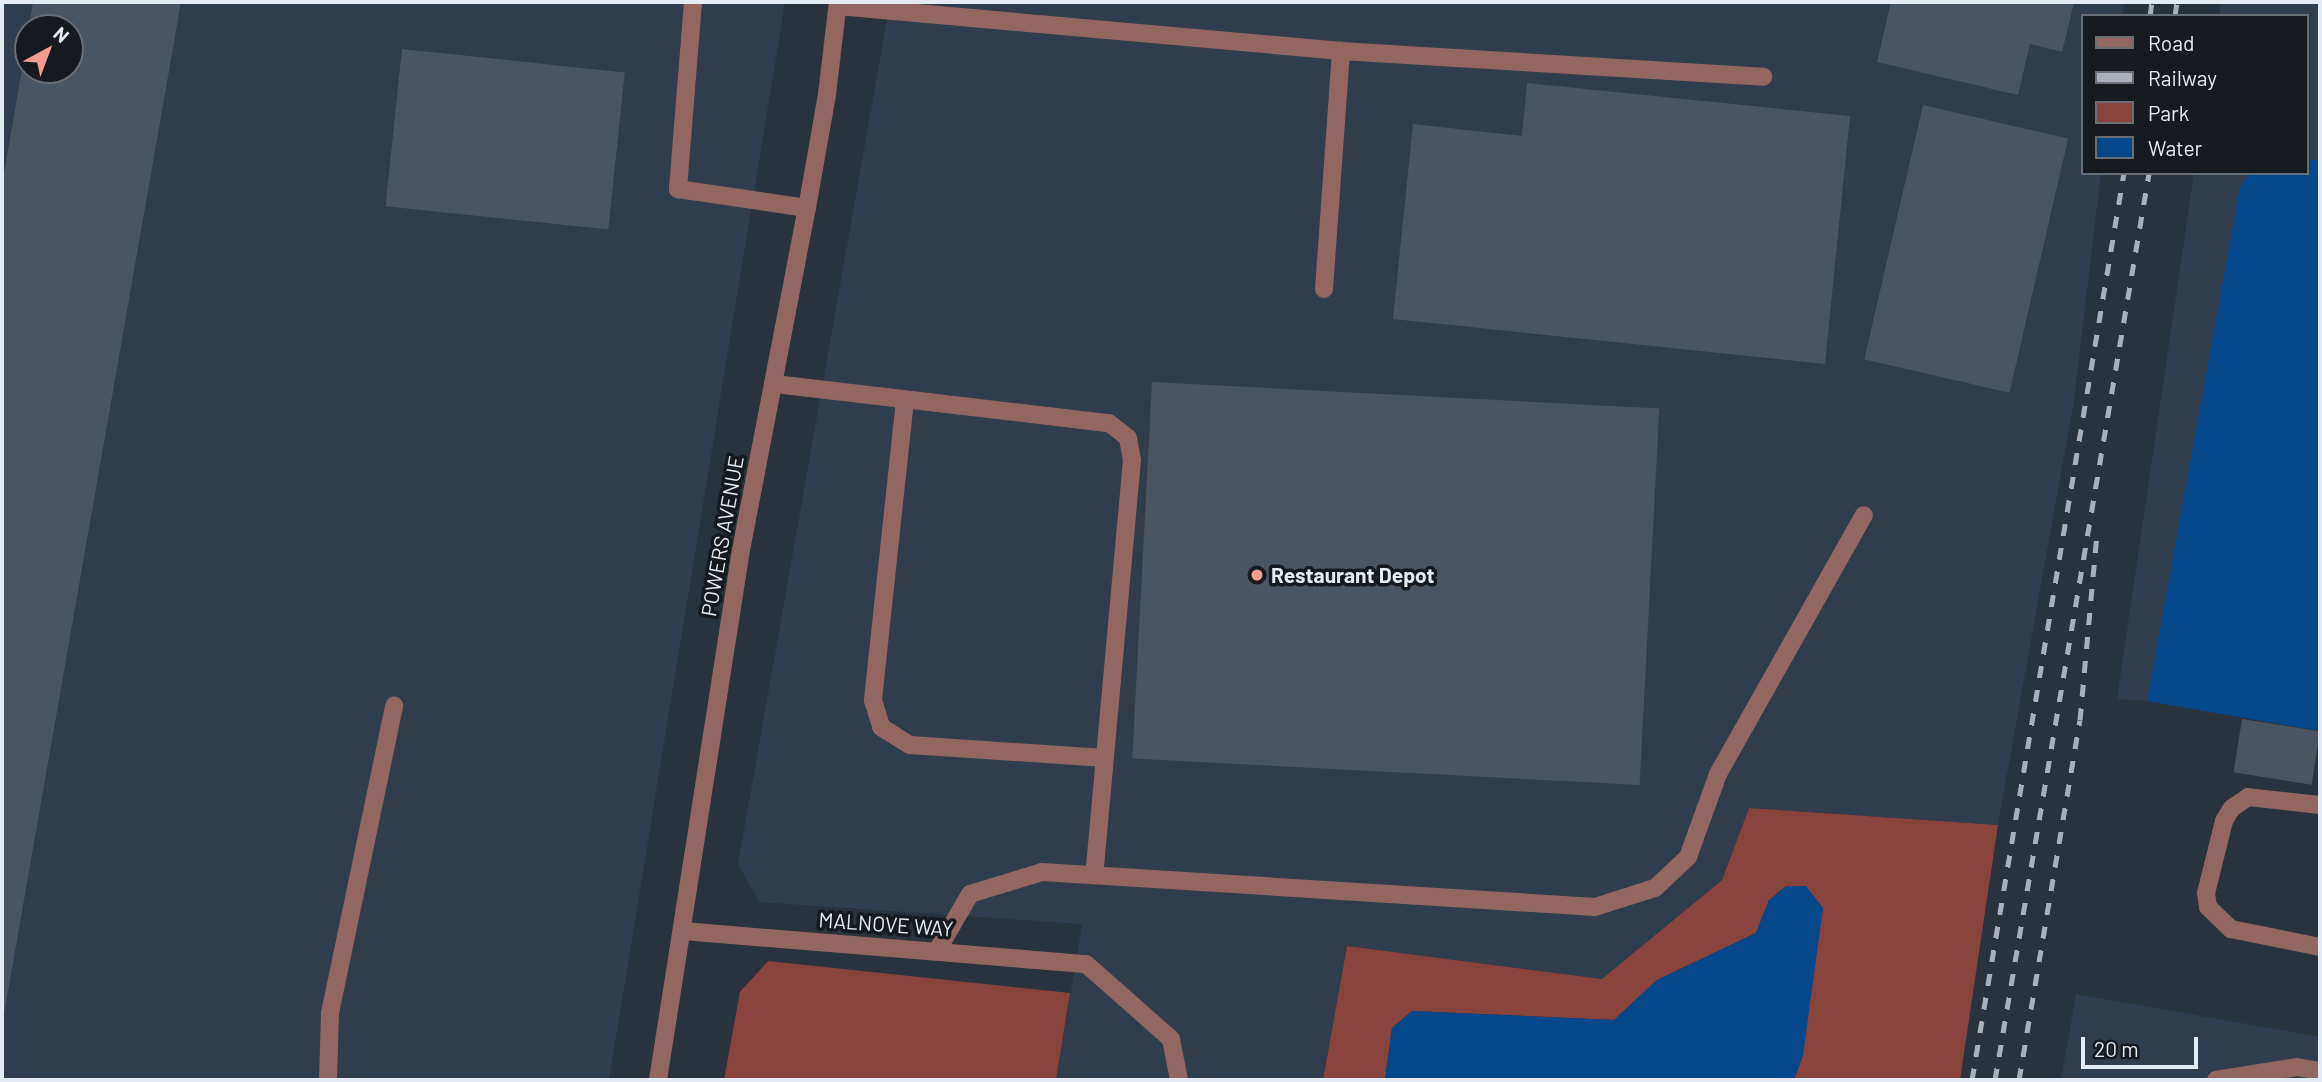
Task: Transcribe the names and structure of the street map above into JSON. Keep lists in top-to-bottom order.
{
  "streets": {
    "street": ["POWERS AVENUE", "MALNOVE WAY"]
  },
  "crossings": [
    ["POWERS AVENUE", "MALNOVE WAY"]
  ],
  "places": ["Restaurant Depot"],
  "legend": [
    "Road",
    "Railway",
    "Park",
    "Water"
  ],
  "scale_bar": "20 m",
  "north": "top right"
}
